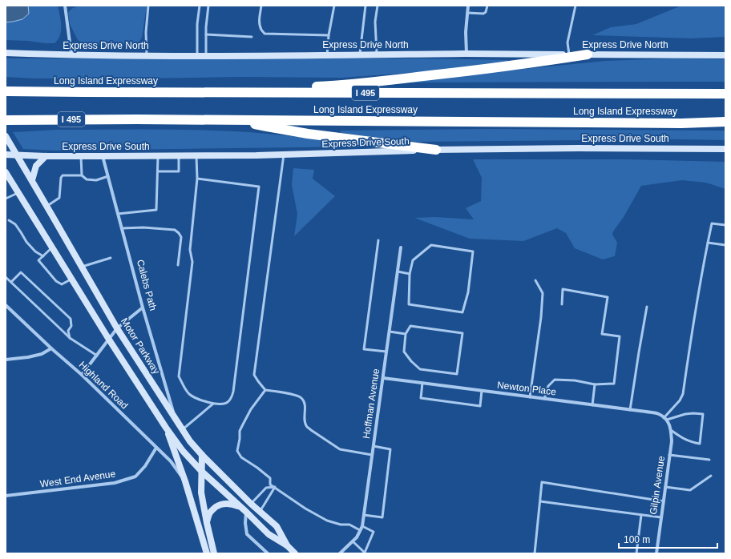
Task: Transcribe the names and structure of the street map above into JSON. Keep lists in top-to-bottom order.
{
  "streets": {
    "highway": ["Long Island Expressway", "I 495"],
    "main road": ["Express Drive North", "Express Drive South", "Motor Parkway"],
    "street": [
      "Calebs Path",
      "Highland Road",
      "Newton Place",
      "Hoffman Avenue",
      "West End Avenue",
      "Gilpin Avenue"
    ]
  },
  "crossings": [
    ["Express Drive South", "Calebs Path"],
    ["Express Drive South", "Motor Parkway"],
    ["Calebs Path", "Motor Parkway"],
    ["Highland Road", "West End Avenue"],
    ["Newton Place", "Hoffman Avenue"],
    ["Newton Place", "Gilpin Avenue"]
  ],
  "scale_bar": "100 m"
}
